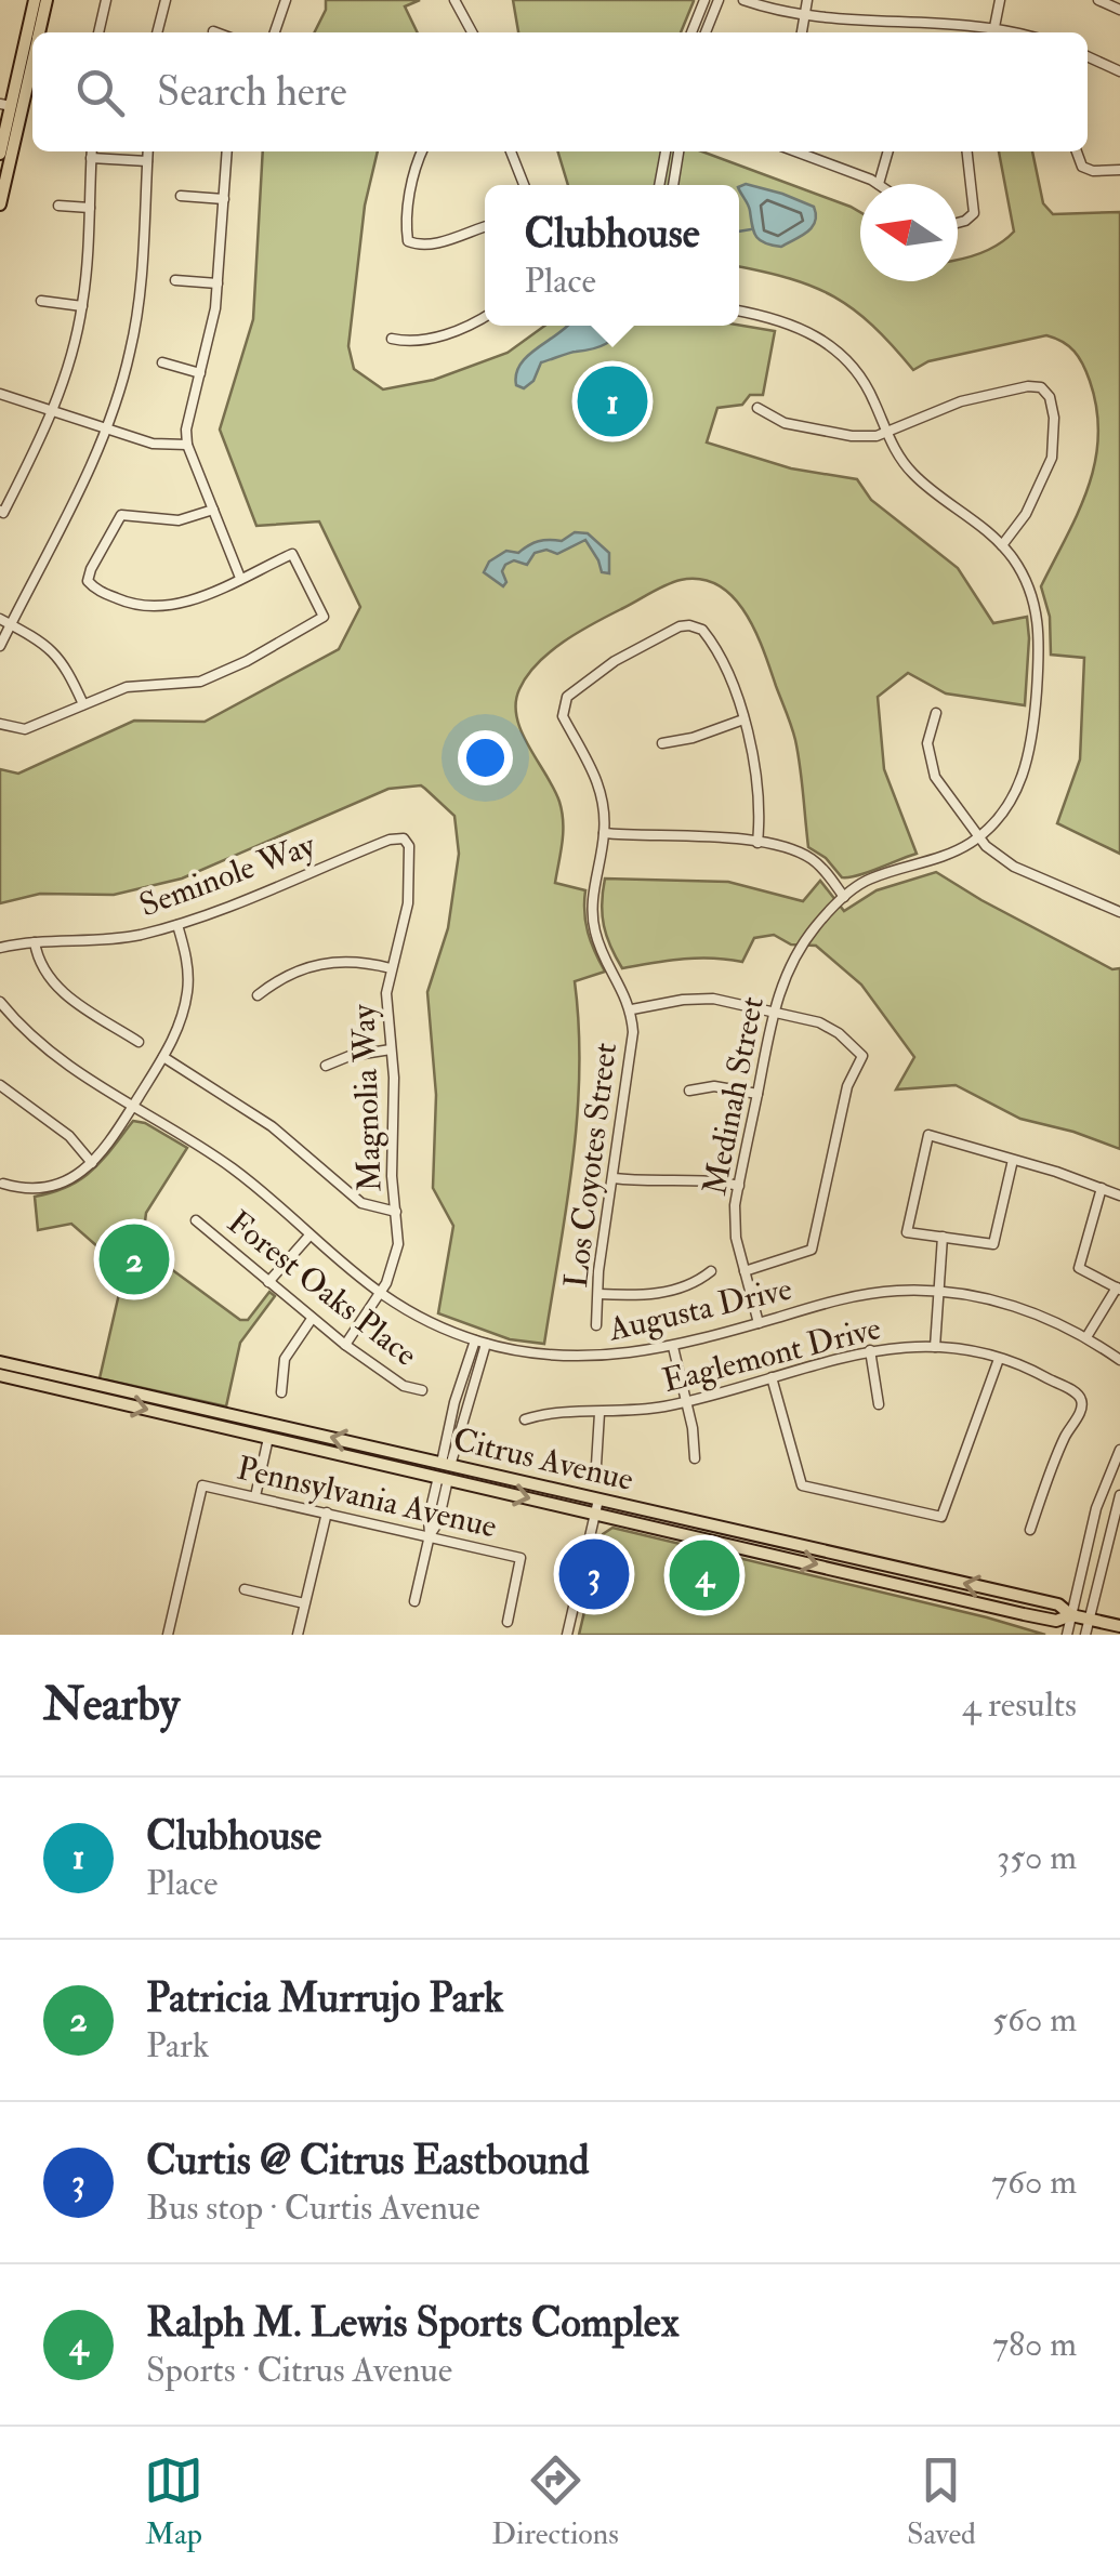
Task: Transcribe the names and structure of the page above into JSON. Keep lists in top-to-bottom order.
{
  "streets": {
    "main road": ["Citrus Avenue"],
    "street": [
      "Seminole Way",
      "Medinah Street",
      "Magnolia Way",
      "Los Coyotes Street",
      "Forest Oaks Place",
      "Augusta Drive",
      "Eaglemont Drive",
      "Pennsylvania Avenue"
    ]
  },
  "crossings": [
    ["Seminole Way", "Magnolia Way"],
    ["Medinah Street", "Augusta Drive"],
    ["Magnolia Way", "Forest Oaks Place"],
    ["Magnolia Way", "Augusta Drive"]
  ],
  "north": "left",
  "page": {
    "search": "Search here",
    "popup": ["Clubhouse", "Place"],
    "pins": [
      "1",
      "2",
      "3",
      "4"
    ],
    "heading": ["Nearby", "4 results"],
    "list": [
      {
        "mark": "1",
        "name": "Clubhouse",
        "note": "Place",
        "value": "350 m"
      },
      {
        "mark": "2",
        "name": "Patricia Murrujo Park",
        "note": "Park",
        "value": "560 m"
      },
      {
        "mark": "3",
        "name": "Curtis @ Citrus Eastbound",
        "note": "Bus stop · Curtis Avenue",
        "value": "760 m"
      },
      {
        "mark": "4",
        "name": "Ralph M. Lewis Sports Complex",
        "note": "Sports · Citrus Avenue",
        "value": "780 m"
      }
    ],
    "nav": ["Map", "Directions", "Saved"]
  }
}
